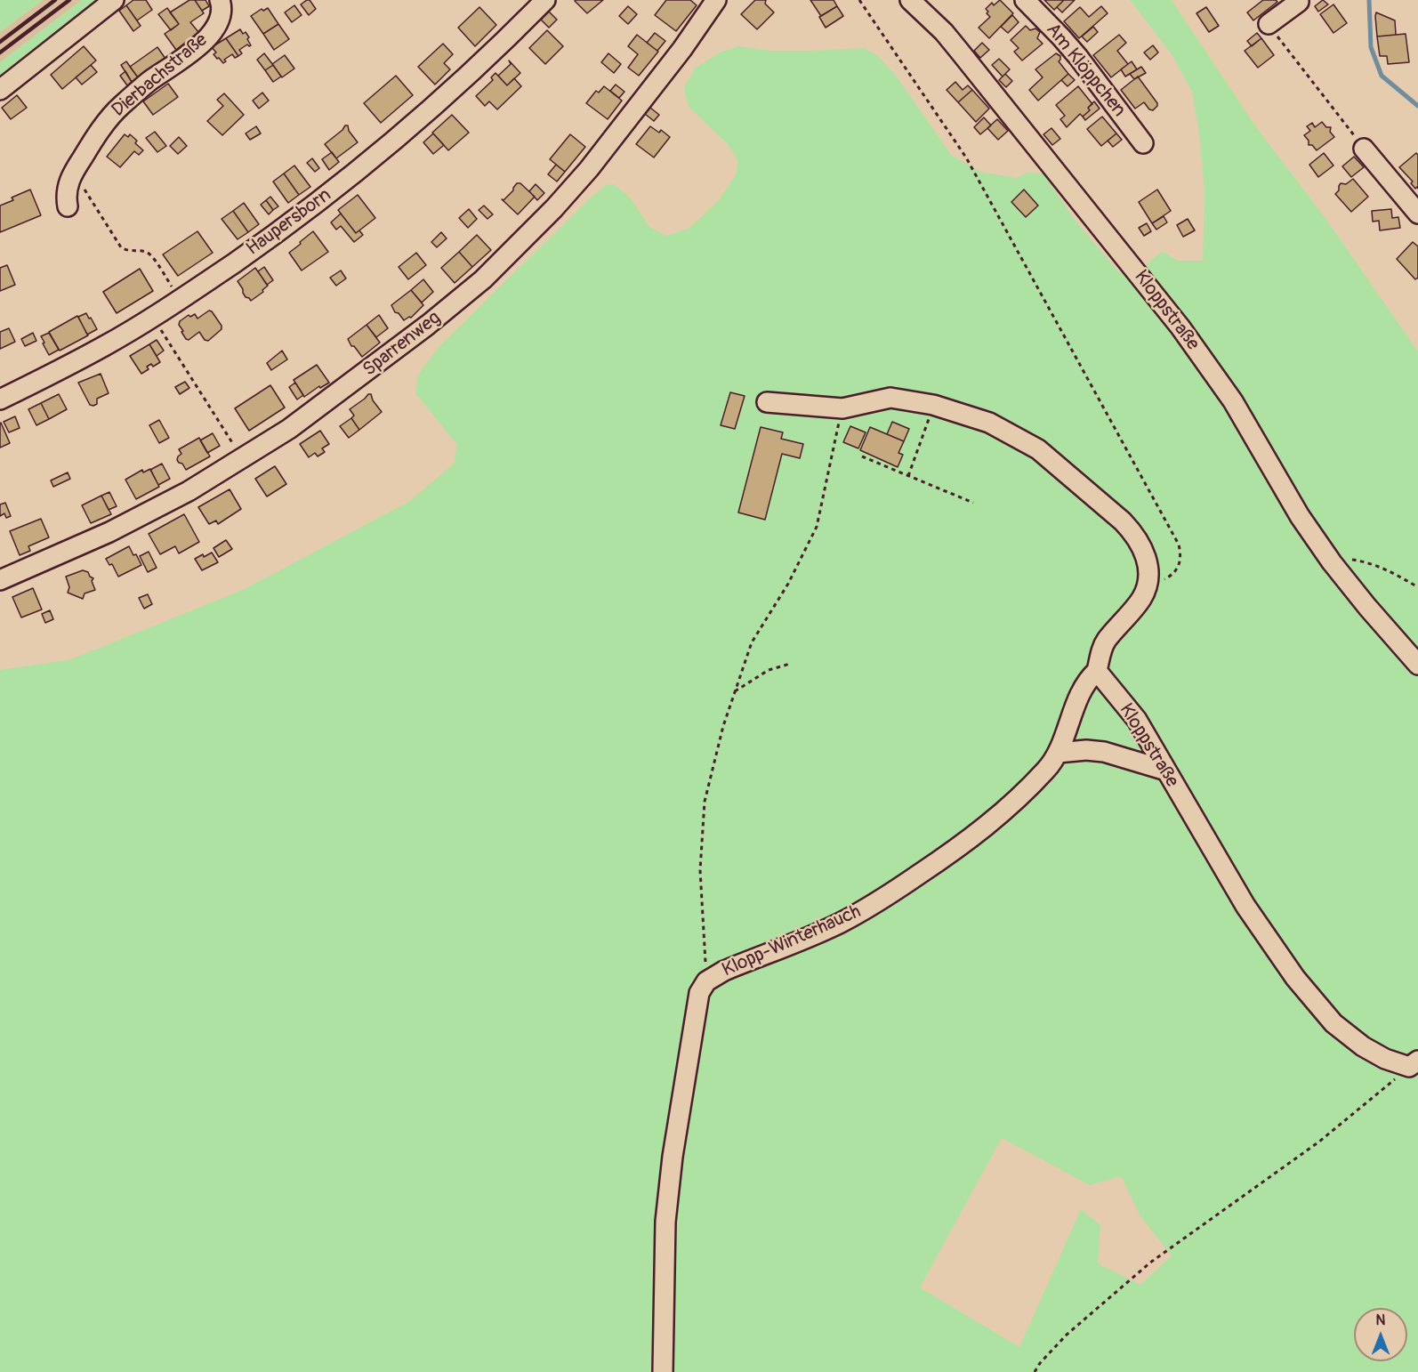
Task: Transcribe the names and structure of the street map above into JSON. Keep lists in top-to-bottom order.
{
  "streets": {
    "street": [
      "Am Klöppchen",
      "Dierbachstraße",
      "Haupersborn",
      "Kloppstraße",
      "Sparrenweg",
      "Klopp-Winterhauch"
    ]
  },
  "crossings": [
    ["Kloppstraße", "Klopp-Winterhauch"]
  ],
  "north": "top"
}
